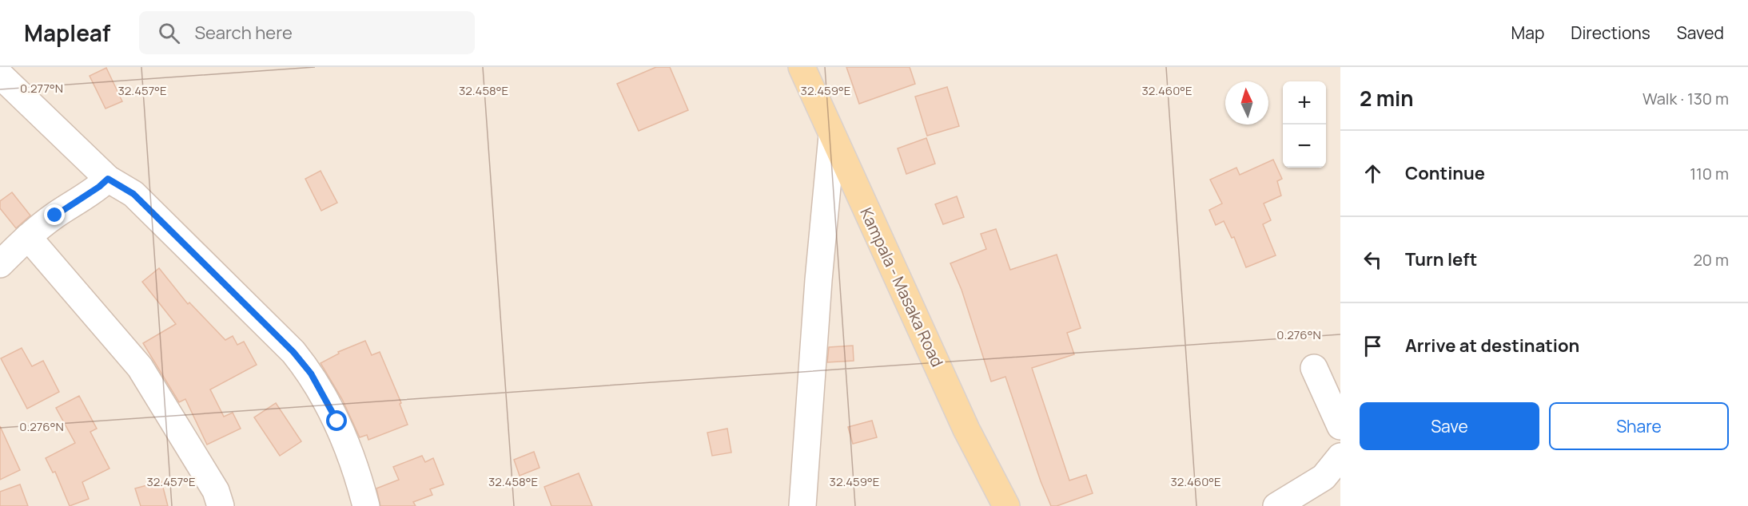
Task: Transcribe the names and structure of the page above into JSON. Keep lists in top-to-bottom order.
{
  "streets": {
    "main road": ["Kampala - Masaka Road"]
  },
  "north": "top",
  "page": {
    "header": "Mapleaf",
    "search": "Search here",
    "nav": ["Map", "Directions", "Saved"],
    "heading": ["2 min", "Walk · 130 m"],
    "map_buttons": ["+", "−"],
    "list": [
      ["Continue", "110 m"],
      ["Turn left", "20 m"],
      "Arrive at destination"
    ],
    "buttons": ["Save", "Share"]
  },
  "coordinates": [
    "0.277°N",
    "32.457°E",
    "32.458°E",
    "32.459°E",
    "32.460°E",
    "0.276°N"
  ]
}
